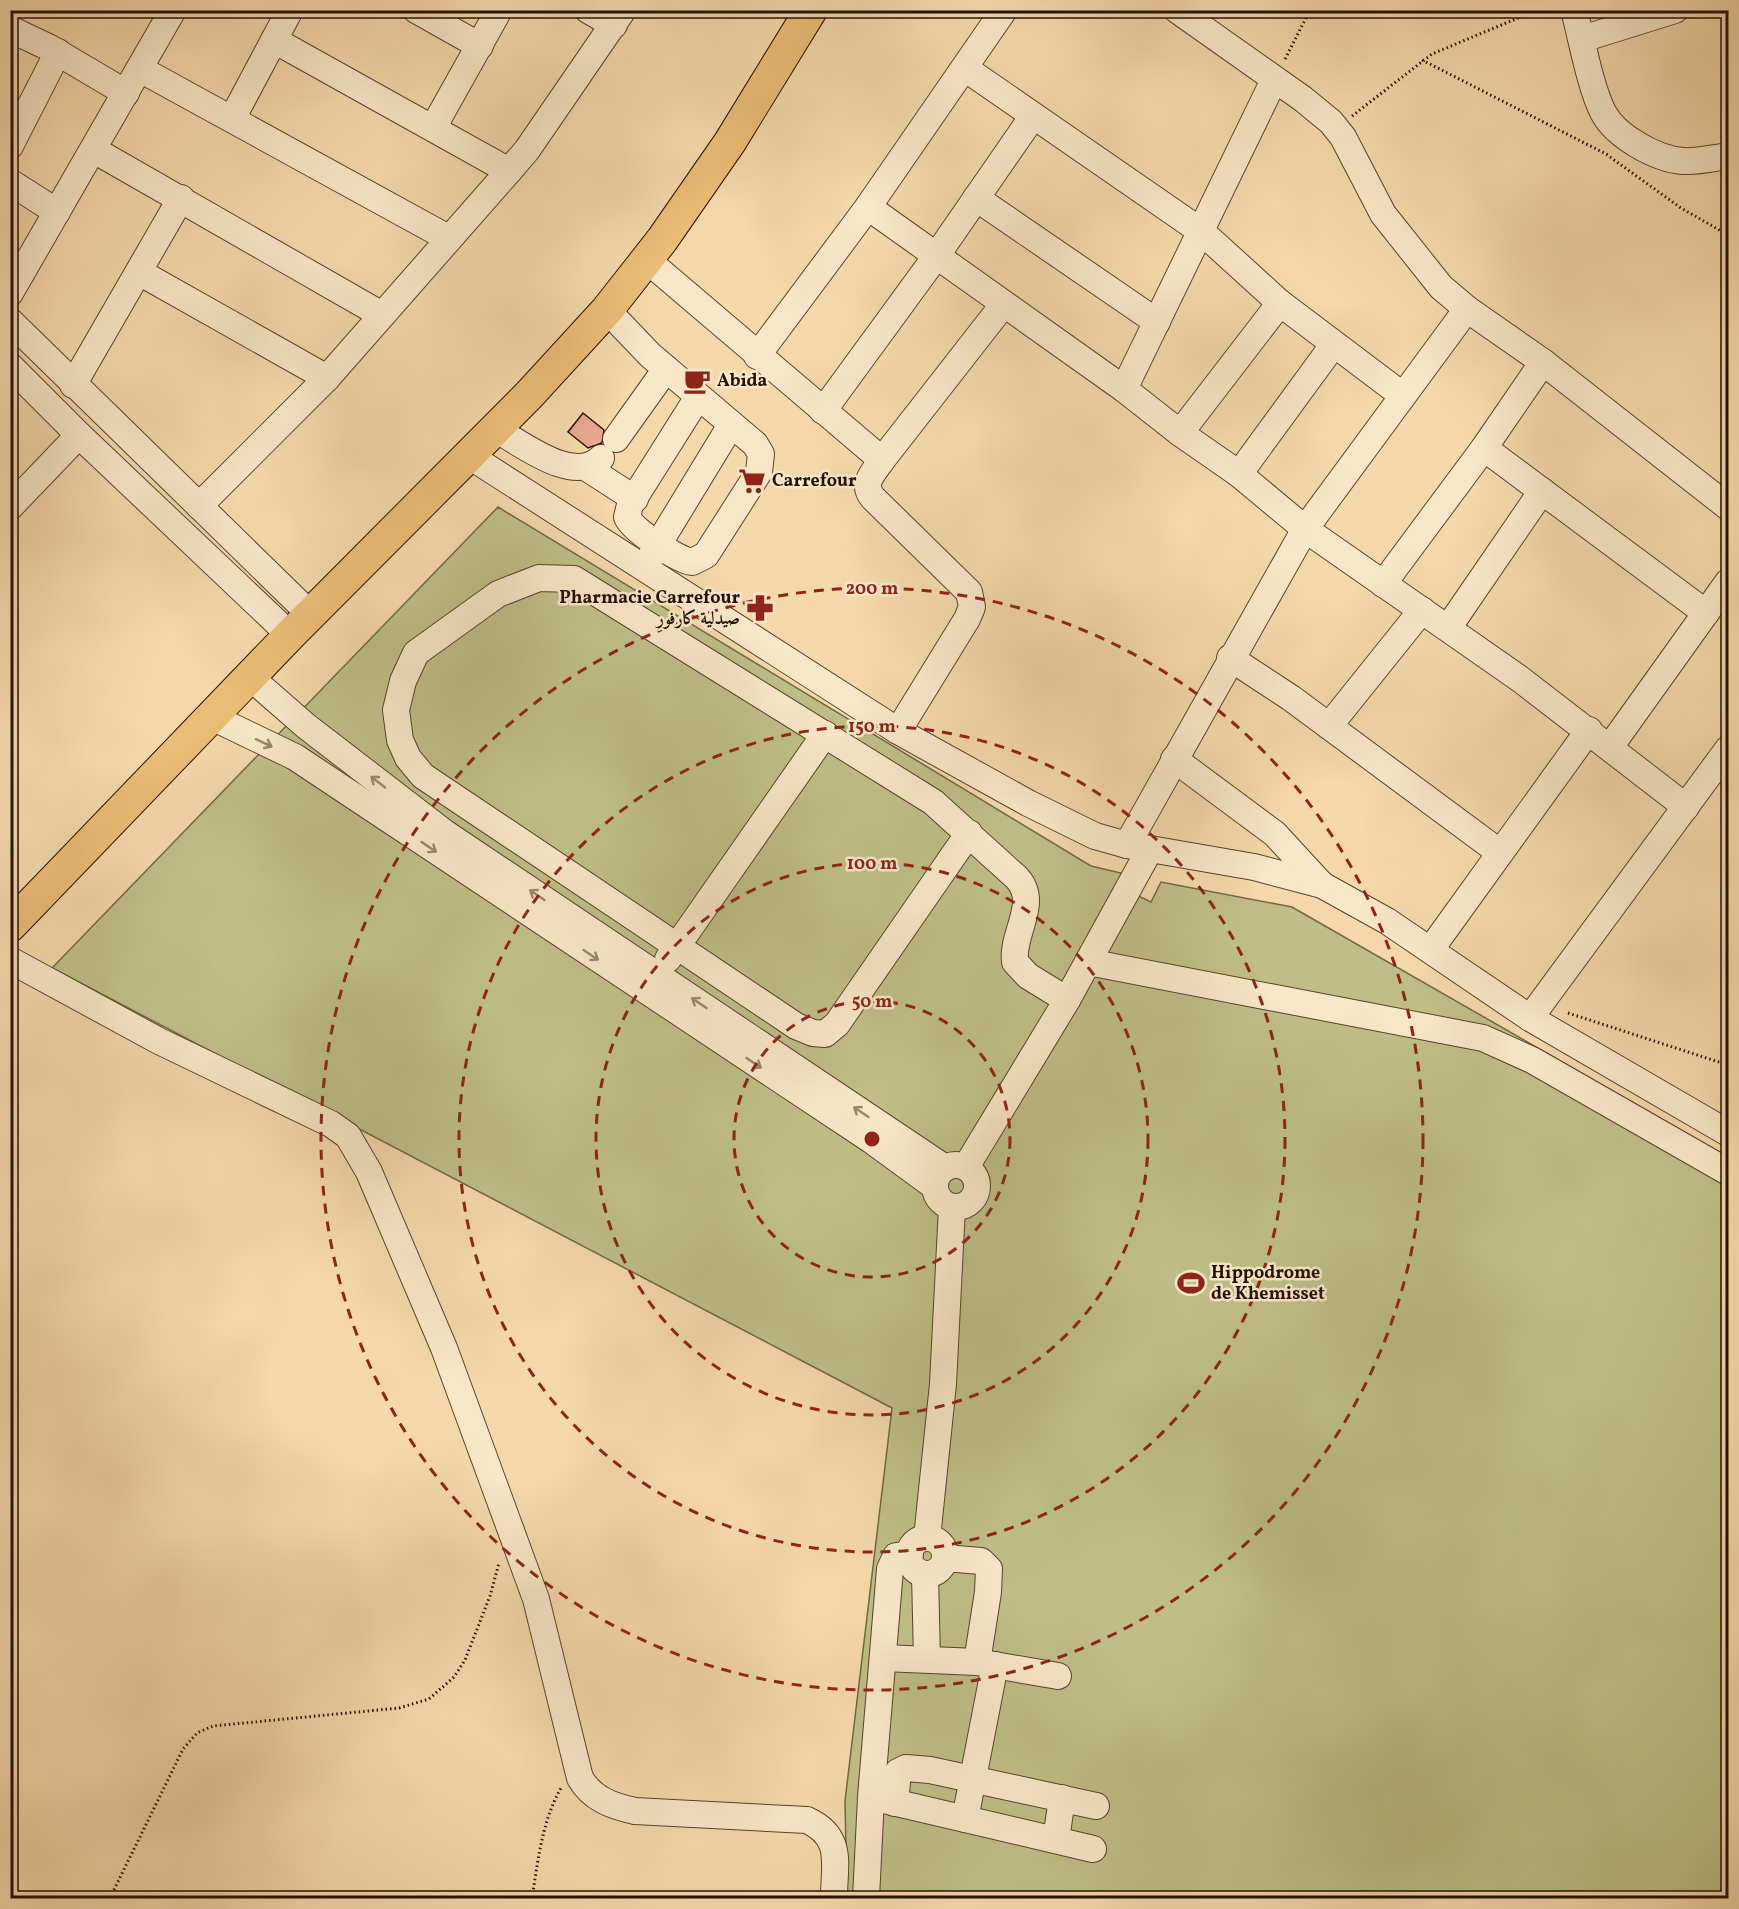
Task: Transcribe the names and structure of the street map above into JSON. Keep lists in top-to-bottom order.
{
  "places": {
    "cafe": ["Abida"],
    "supermarket": ["Carrefour"],
    "pharmacy": ["Pharmacie Carrefour صيدلية كارفور"],
    "sports": ["Hippodrome de Khemisset"]
  },
  "rings": [
    "200 m",
    "150 m",
    "100 m",
    "50 m"
  ]
}
